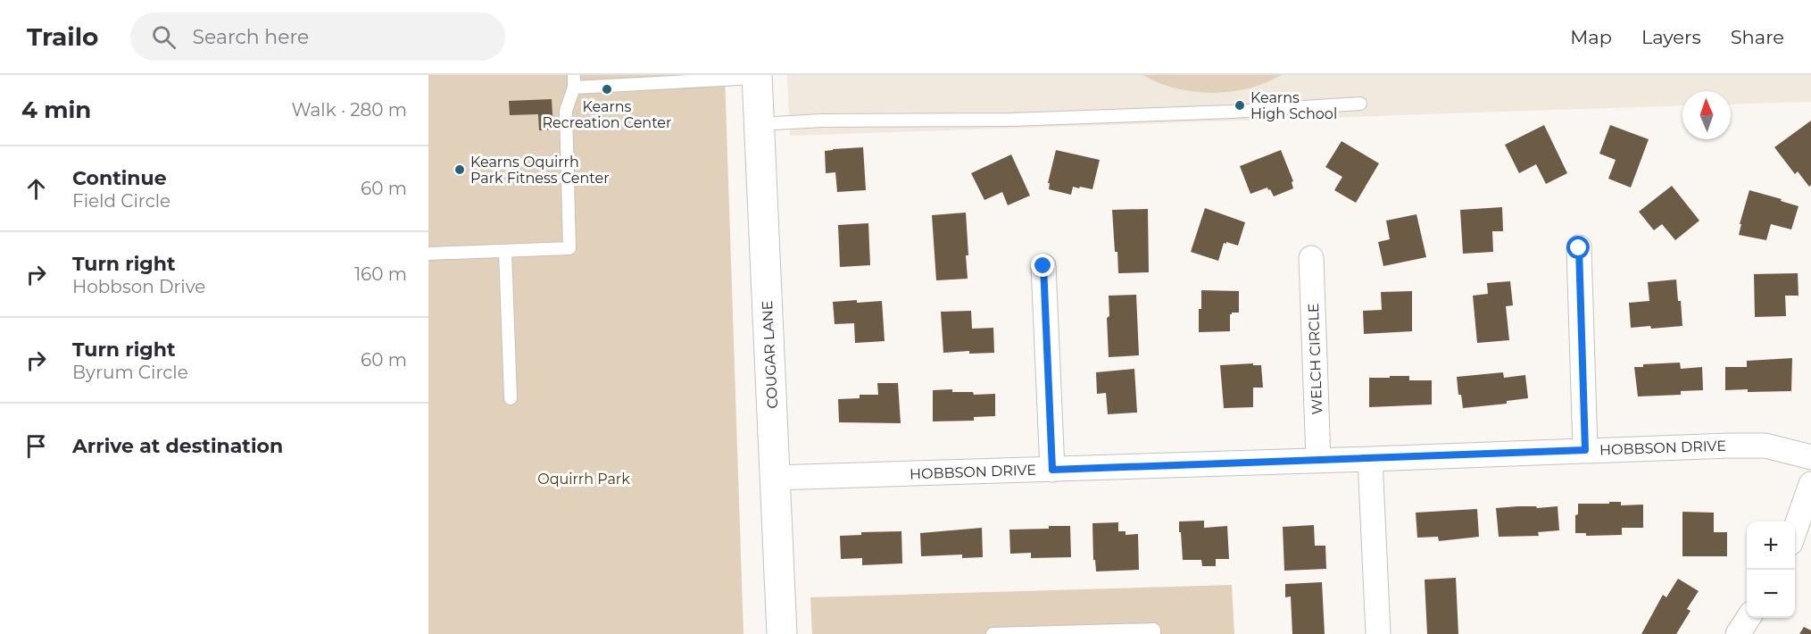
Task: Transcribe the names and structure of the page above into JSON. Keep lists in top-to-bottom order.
{
  "streets": {
    "main road": ["COUGAR LANE"],
    "street": ["WELCH CIRCLE", "HOBBSON DRIVE"]
  },
  "crossings": [
    ["COUGAR LANE", "HOBBSON DRIVE"],
    ["WELCH CIRCLE", "HOBBSON DRIVE"]
  ],
  "parks": ["Oquirrh Park"],
  "places": ["Kearns Recreation Center", "Kearns High School", "Kearns Oquirrh Park Fitness Center"],
  "north": "top",
  "page": {
    "header": "Trailo",
    "search": "Search here",
    "nav": ["Map", "Layers", "Share"],
    "heading": ["4 min", "Walk · 280 m"],
    "list": [
      ["Continue", "Field Circle", "60 m"],
      ["Turn right", "Hobbson Drive", "160 m"],
      ["Turn right", "Byrum Circle", "60 m"],
      "Arrive at destination"
    ],
    "map_buttons": ["+", "−"]
  }
}
